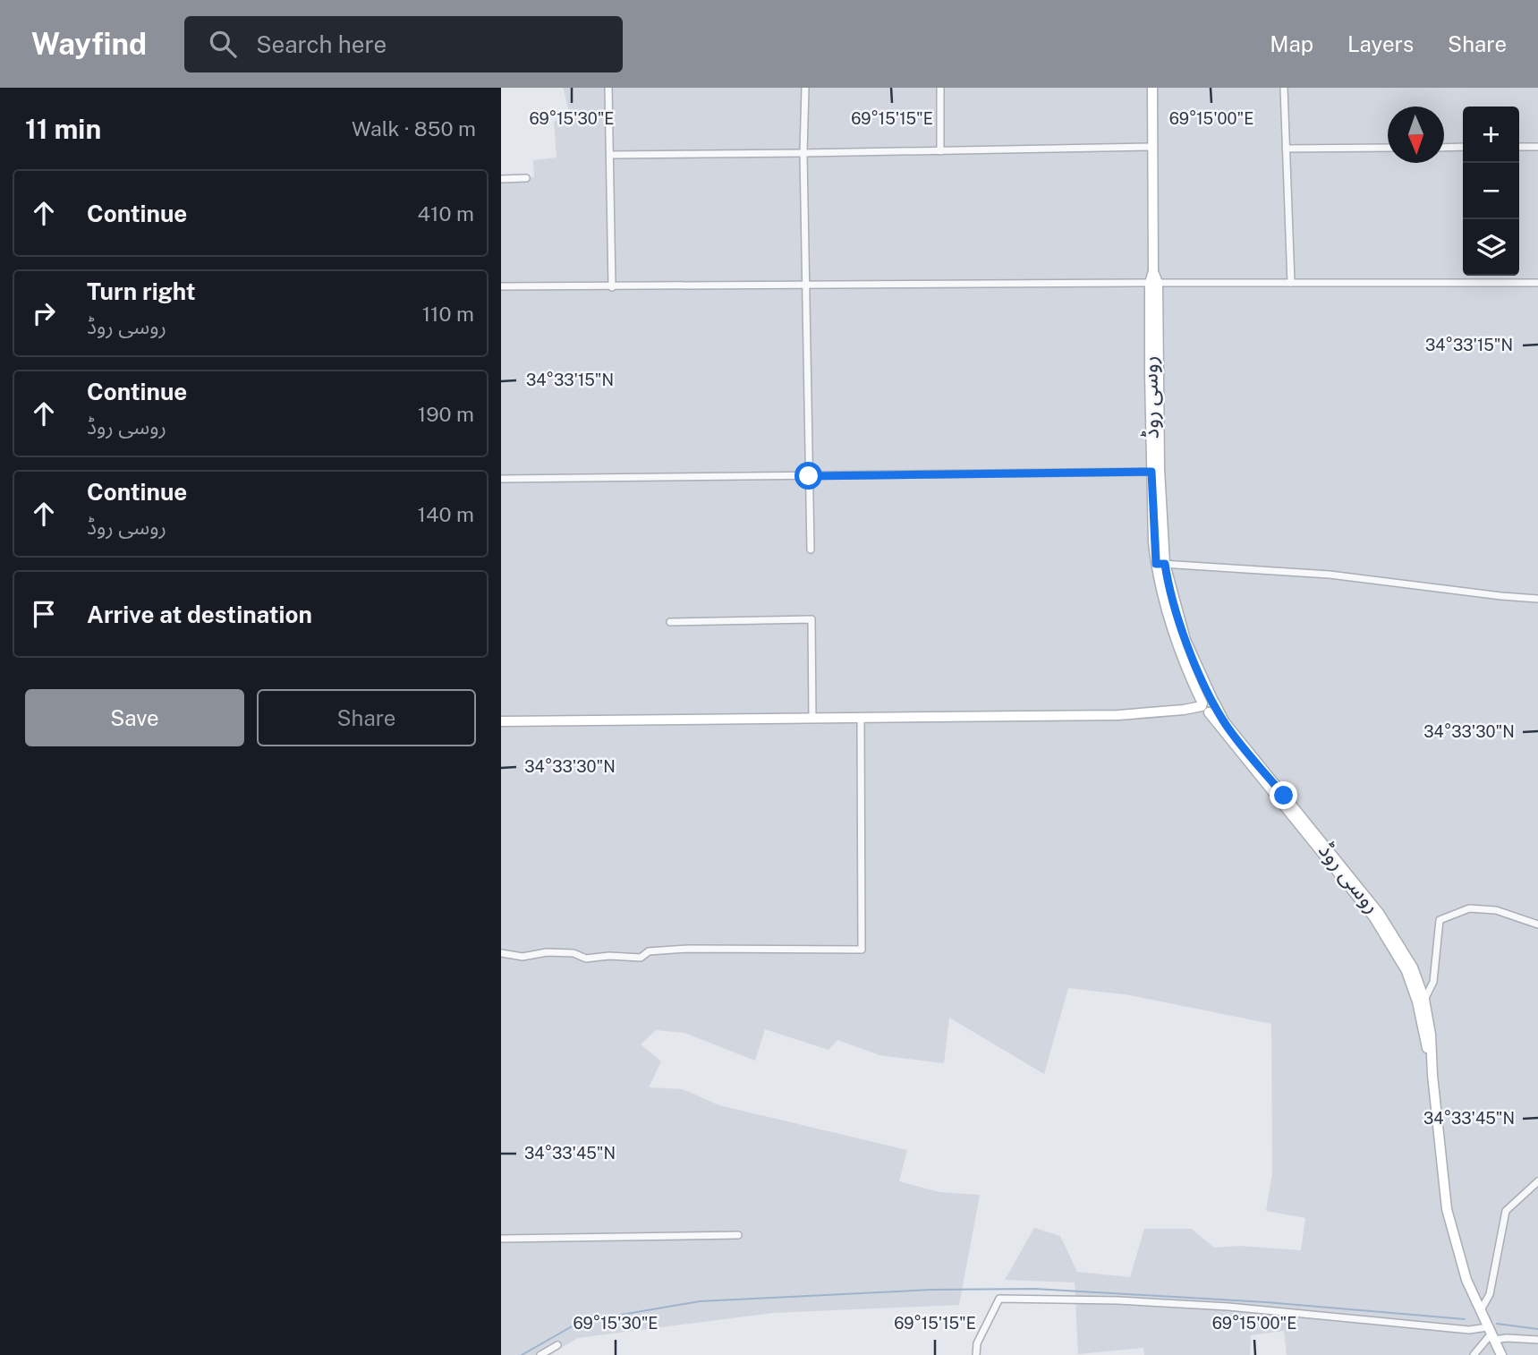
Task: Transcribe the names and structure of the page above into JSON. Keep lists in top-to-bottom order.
{
  "streets": {
    "main road": ["روسی روڈ"]
  },
  "north": "bottom",
  "page": {
    "header": "Wayfind",
    "search": "Search here",
    "nav": ["Map", "Layers", "Share"],
    "heading": ["11 min", "Walk · 850 m"],
    "map_buttons": ["+", "−"],
    "list": [
      ["Continue", "410 m"],
      ["Turn right", "روسی روڈ", "110 m"],
      ["Continue", "روسی روڈ", "190 m"],
      ["Continue", "روسی روڈ", "140 m"],
      "Arrive at destination"
    ],
    "buttons": ["Save", "Share"]
  },
  "coordinates": [
    "69°15'30\"E",
    "69°15'15\"E",
    "69°15'00\"E",
    "34°33'15\"N",
    "34°33'30\"N",
    "34°33'45\"N"
  ]
}
